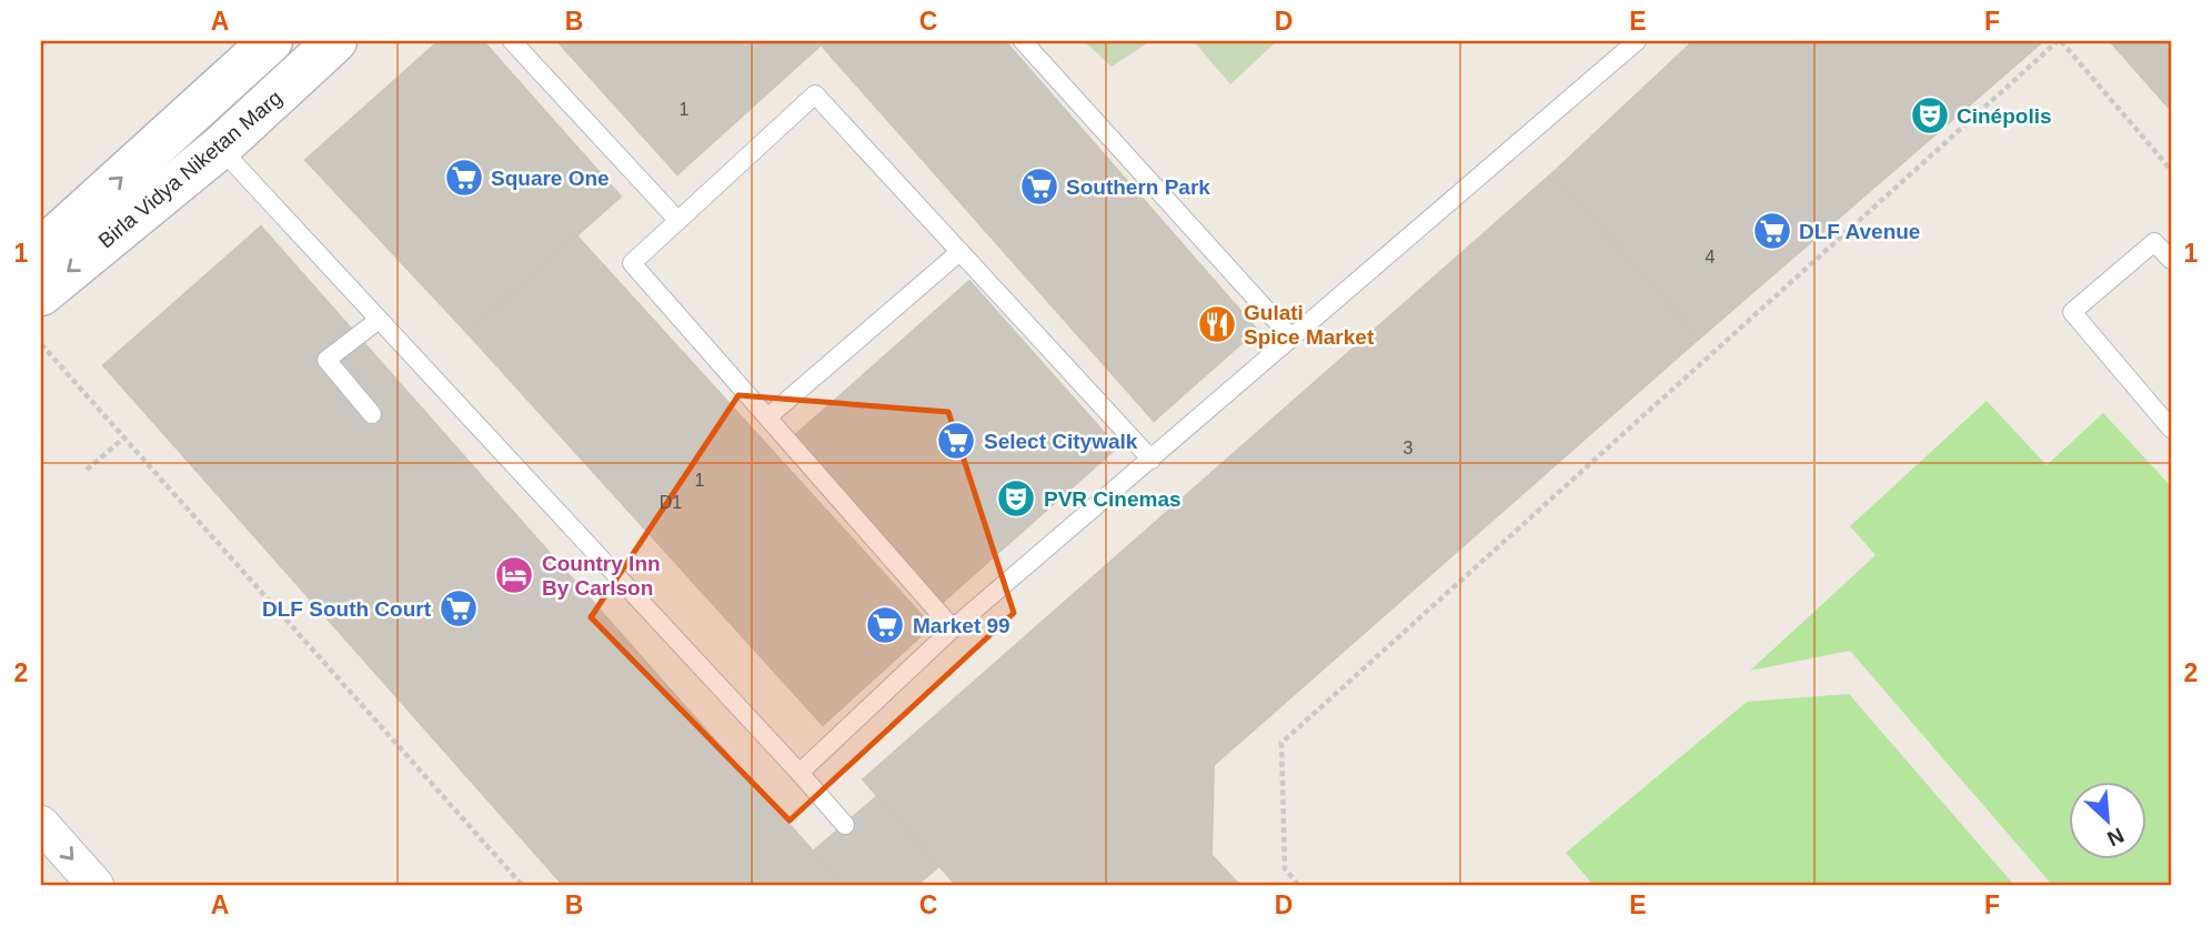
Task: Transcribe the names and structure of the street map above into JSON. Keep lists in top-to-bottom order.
{
  "streets": {
    "street": ["Birla Vidya Niketan Marg"]
  },
  "places": {
    "theatre": ["Cinépolis", "PVR Cinemas"],
    "supermarket": [
      "Square One",
      "Southern Park",
      "DLF Avenue",
      "Select Citywalk",
      "DLF South Court",
      "Market 99"
    ],
    "restaurant": ["Gulati Spice Market"],
    "hotel": ["Country Inn By Carlson"]
  },
  "house_numbers": [
    "1",
    "4",
    "3",
    "1",
    "D1"
  ],
  "north": "bottom right",
  "grid": {
    "columns": [
      "A",
      "B",
      "C",
      "D",
      "E",
      "F"
    ],
    "rows": ["1", "2"]
  }
}
